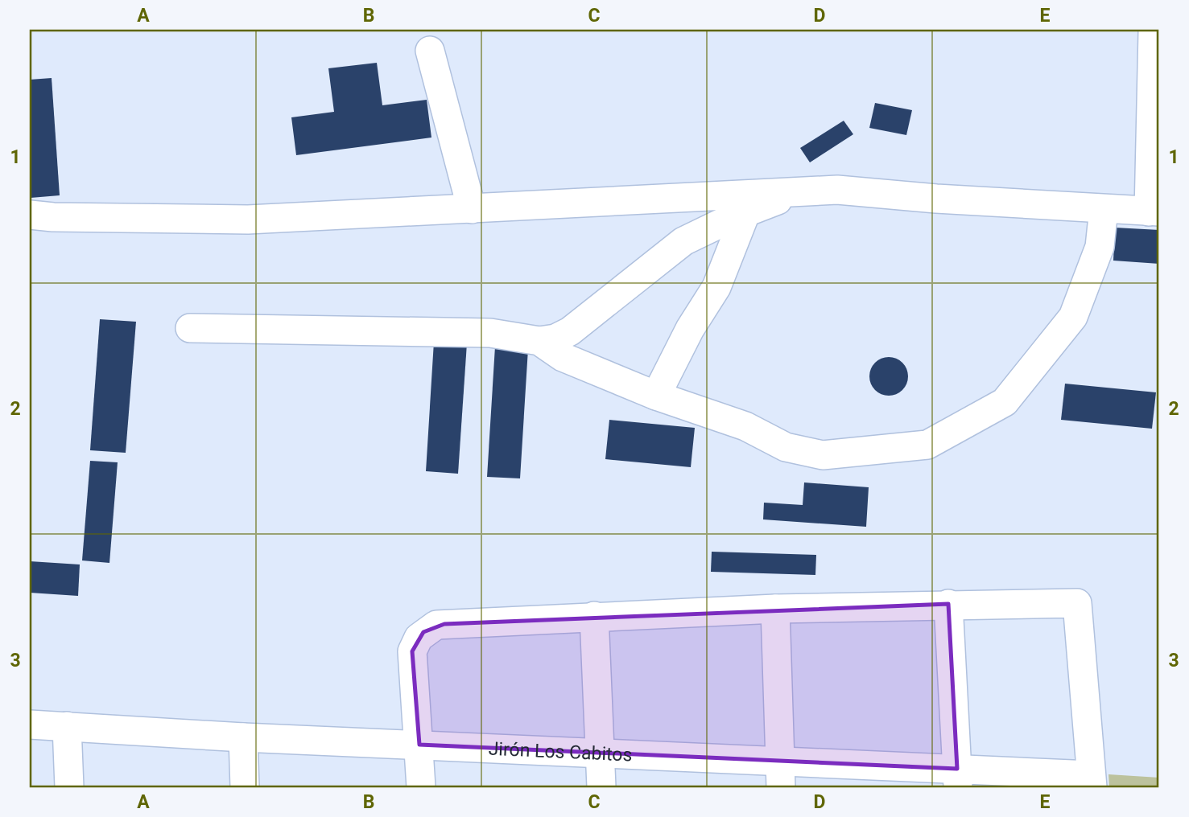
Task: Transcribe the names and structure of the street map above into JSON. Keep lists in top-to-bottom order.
{
  "streets": {
    "street": ["Jirón Los Cabitos"]
  },
  "grid": {
    "columns": [
      "A",
      "B",
      "C",
      "D",
      "E"
    ],
    "rows": ["1", "2", "3"]
  }
}
